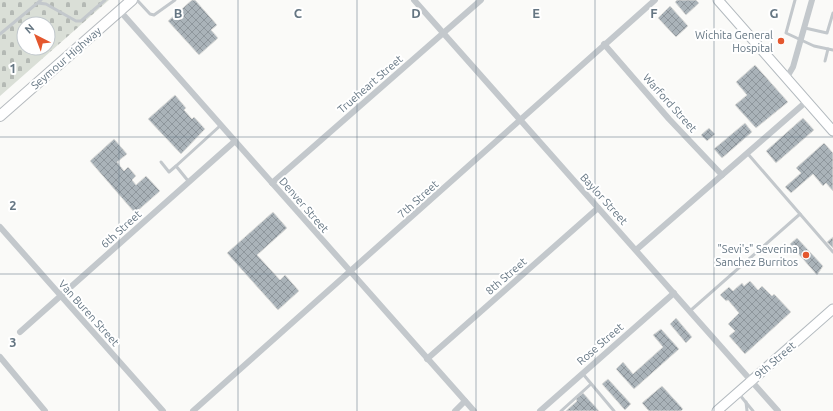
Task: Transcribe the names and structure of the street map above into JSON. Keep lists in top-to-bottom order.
{
  "streets": {
    "main road": ["Seymour Highway"],
    "street": [
      "Trueheart Street",
      "Warford Street",
      "7th Street",
      "Baylor Street",
      "Denver Street",
      "6th Street",
      "8th Street",
      "Van Buren Street",
      "Rose Street",
      "9th Street"
    ]
  },
  "crossings": [
    ["Seymour Highway", "Denver Street"],
    ["Trueheart Street", "Baylor Street"],
    ["Trueheart Street", "Denver Street"],
    ["Warford Street", "7th Street"],
    ["7th Street", "Baylor Street"],
    ["7th Street", "Denver Street"],
    ["Baylor Street", "8th Street"],
    ["Baylor Street", "Rose Street"],
    ["Baylor Street", "9th Street"],
    ["Denver Street", "6th Street"],
    ["Denver Street", "8th Street"],
    ["6th Street", "Van Buren Street"]
  ],
  "places": ["Wichita General Hospital", "\"Sevi's\" Severina Sanchez Burritos"],
  "north": "top left",
  "grid": {
    "columns": [
      "B",
      "C",
      "D",
      "E",
      "F",
      "G"
    ],
    "rows": ["1", "2", "3"]
  }
}
